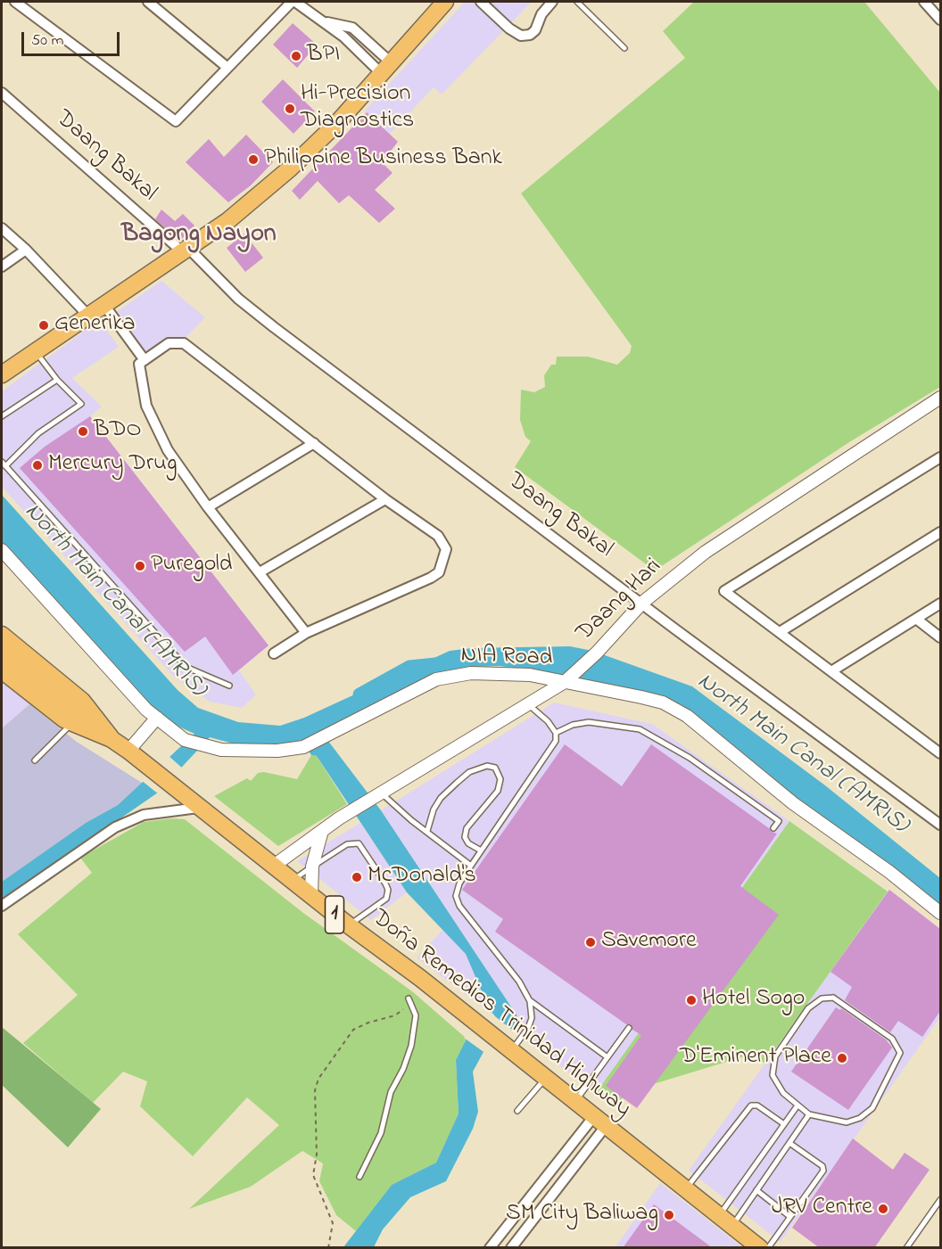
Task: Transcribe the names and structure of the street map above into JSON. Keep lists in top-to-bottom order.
{
  "streets": {
    "main road": ["1", "Doña Remedios Trinidad Highway"],
    "street": ["Daang Bakal", "Daang Hari", "NIA Road"]
  },
  "crossings": [
    ["Daang Bakal", "Daang Hari"],
    ["Daang Hari", "NIA Road"],
    ["Daang Hari", "Doña Remedios Trinidad Highway"],
    ["1", "Doña Remedios Trinidad Highway"]
  ],
  "districts": ["Bagong Nayon"],
  "water": ["North Main Canal (AMRIS)"],
  "places": [
    "BPI",
    "Hi-Precision Diagnostics",
    "Philippine Business Bank",
    "Generika",
    "BDO",
    "Mercury Drug",
    "Puregold",
    "McDonald's",
    "Savemore",
    "Hotel Sogo",
    "D'Eminent Place",
    "JRV Centre",
    "SM City Baliwag"
  ],
  "scale_bar": "50 m"
}
